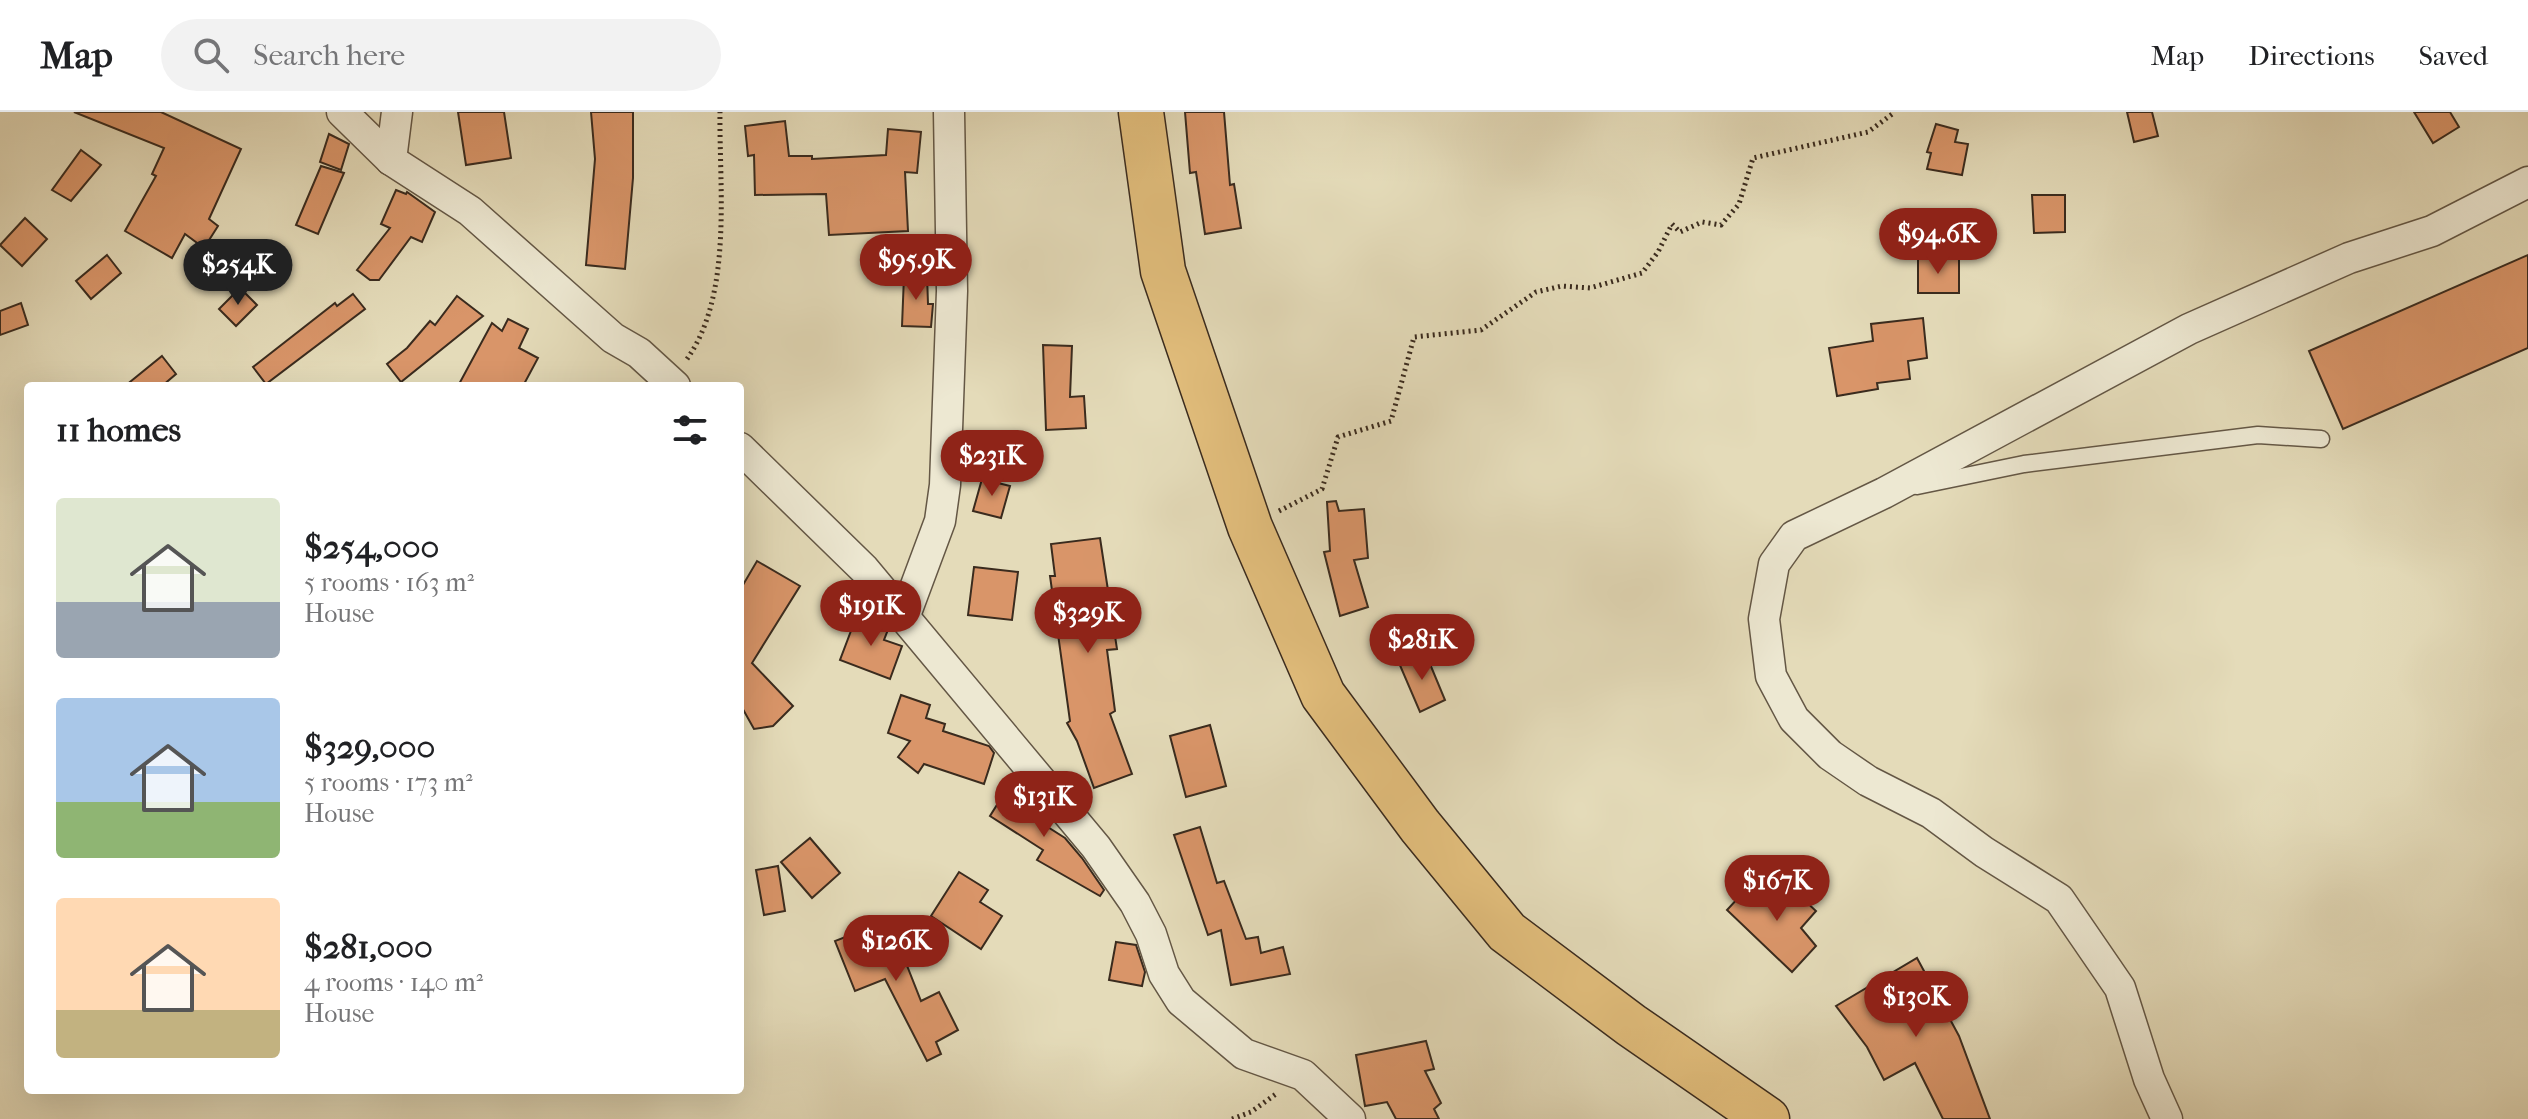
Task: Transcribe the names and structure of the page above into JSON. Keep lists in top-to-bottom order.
{
  "page": {
    "header": "Map",
    "search": "Search here",
    "nav": ["Map", "Directions", "Saved"],
    "price": [
      "$94.6K",
      "$95.9K",
      "$254K",
      "$231K",
      "$191K",
      "$329K",
      "$281K",
      "$131K",
      "$167K",
      "$126K",
      "$130K"
    ],
    "heading": "11 homes",
    "list": [
      {
        "name": "$254,000",
        "note": "5 rooms · 163 m² · House"
      },
      {
        "name": "$329,000",
        "note": "5 rooms · 173 m² · House"
      },
      {
        "name": "$281,000",
        "note": "4 rooms · 140 m² · House"
      }
    ]
  }
}
